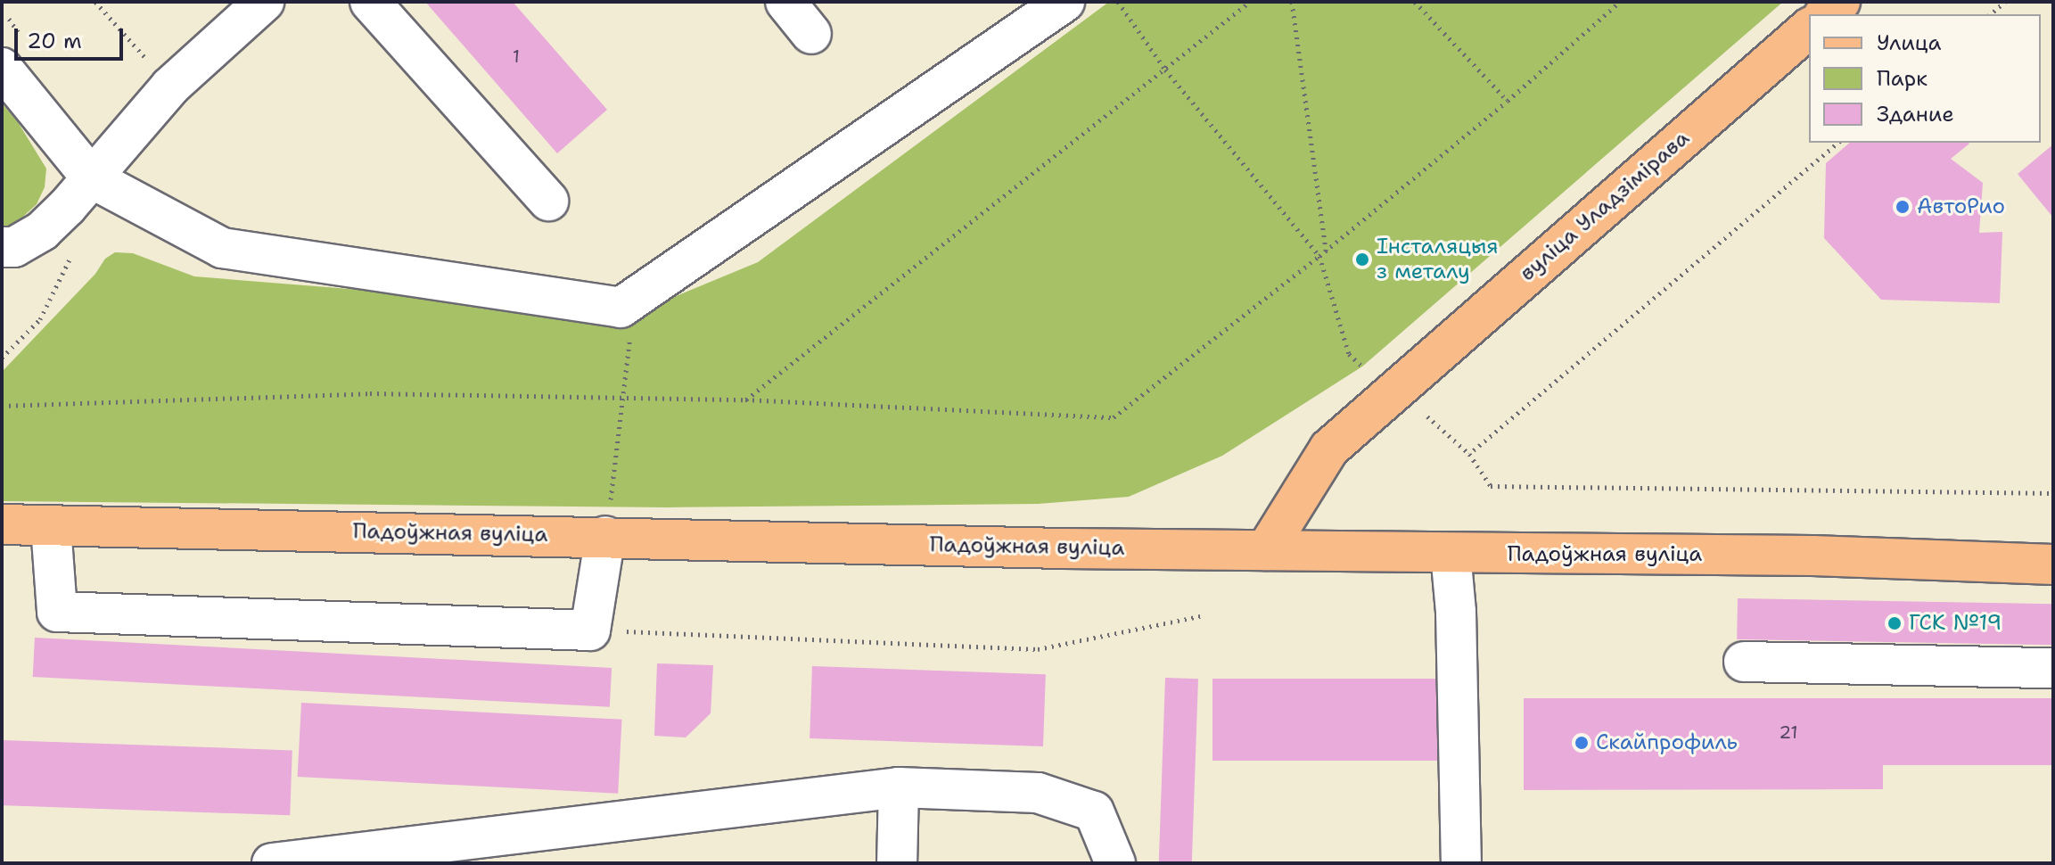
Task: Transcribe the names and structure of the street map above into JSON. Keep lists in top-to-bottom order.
{
  "streets": {
    "main road": ["вуліца Уладзімірава", "Падоўжная вуліца"]
  },
  "crossings": [
    ["вуліца Уладзімірава", "Падоўжная вуліца"]
  ],
  "places": [
    "АвтоРио",
    "Інсталяцыя з металу",
    "ГСК №19",
    "Скайпрофиль"
  ],
  "house_numbers": ["1", "21"],
  "legend": ["Улица", "Парк", "Здание"],
  "scale_bar": "20 m"
}
